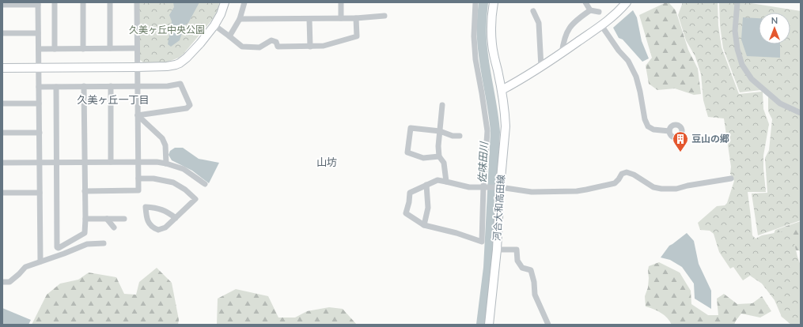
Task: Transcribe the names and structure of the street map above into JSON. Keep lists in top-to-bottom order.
{
  "streets": {
    "main road": ["河合大和高田線"]
  },
  "districts": ["久美ヶ丘一丁目", "山坊"],
  "water": ["佐味田川"],
  "parks": ["久美ヶ丘中央公園"],
  "places": {
    "building": ["豆山の郷"]
  },
  "north": "top"
}
